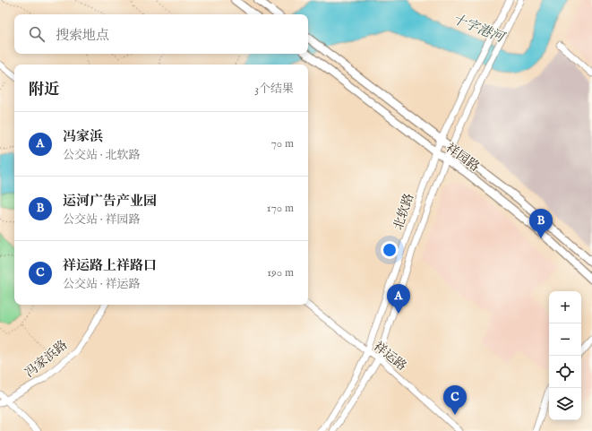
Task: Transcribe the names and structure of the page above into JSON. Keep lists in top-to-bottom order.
{
  "streets": {
    "main road": ["祥园路"],
    "street": ["北软路", "祥运路", "冯家浜路"]
  },
  "crossings": [
    ["祥园路", "北软路"],
    ["北软路", "祥运路"]
  ],
  "water": ["十字港河"],
  "page": {
    "search": "搜索地点",
    "heading": ["附近", "3个结果"],
    "list": [
      {
        "mark": "A",
        "name": "冯家浜",
        "note": "公交站 · 北软路",
        "value": "70 m"
      },
      {
        "mark": "B",
        "name": "运河广告产业园",
        "note": "公交站 · 祥园路",
        "value": "170 m"
      },
      {
        "mark": "C",
        "name": "祥运路上祥路口",
        "note": "公交站 · 祥运路",
        "value": "190 m"
      }
    ],
    "pins": ["B", "A", "C"],
    "map_buttons": ["+", "−"]
  }
}
